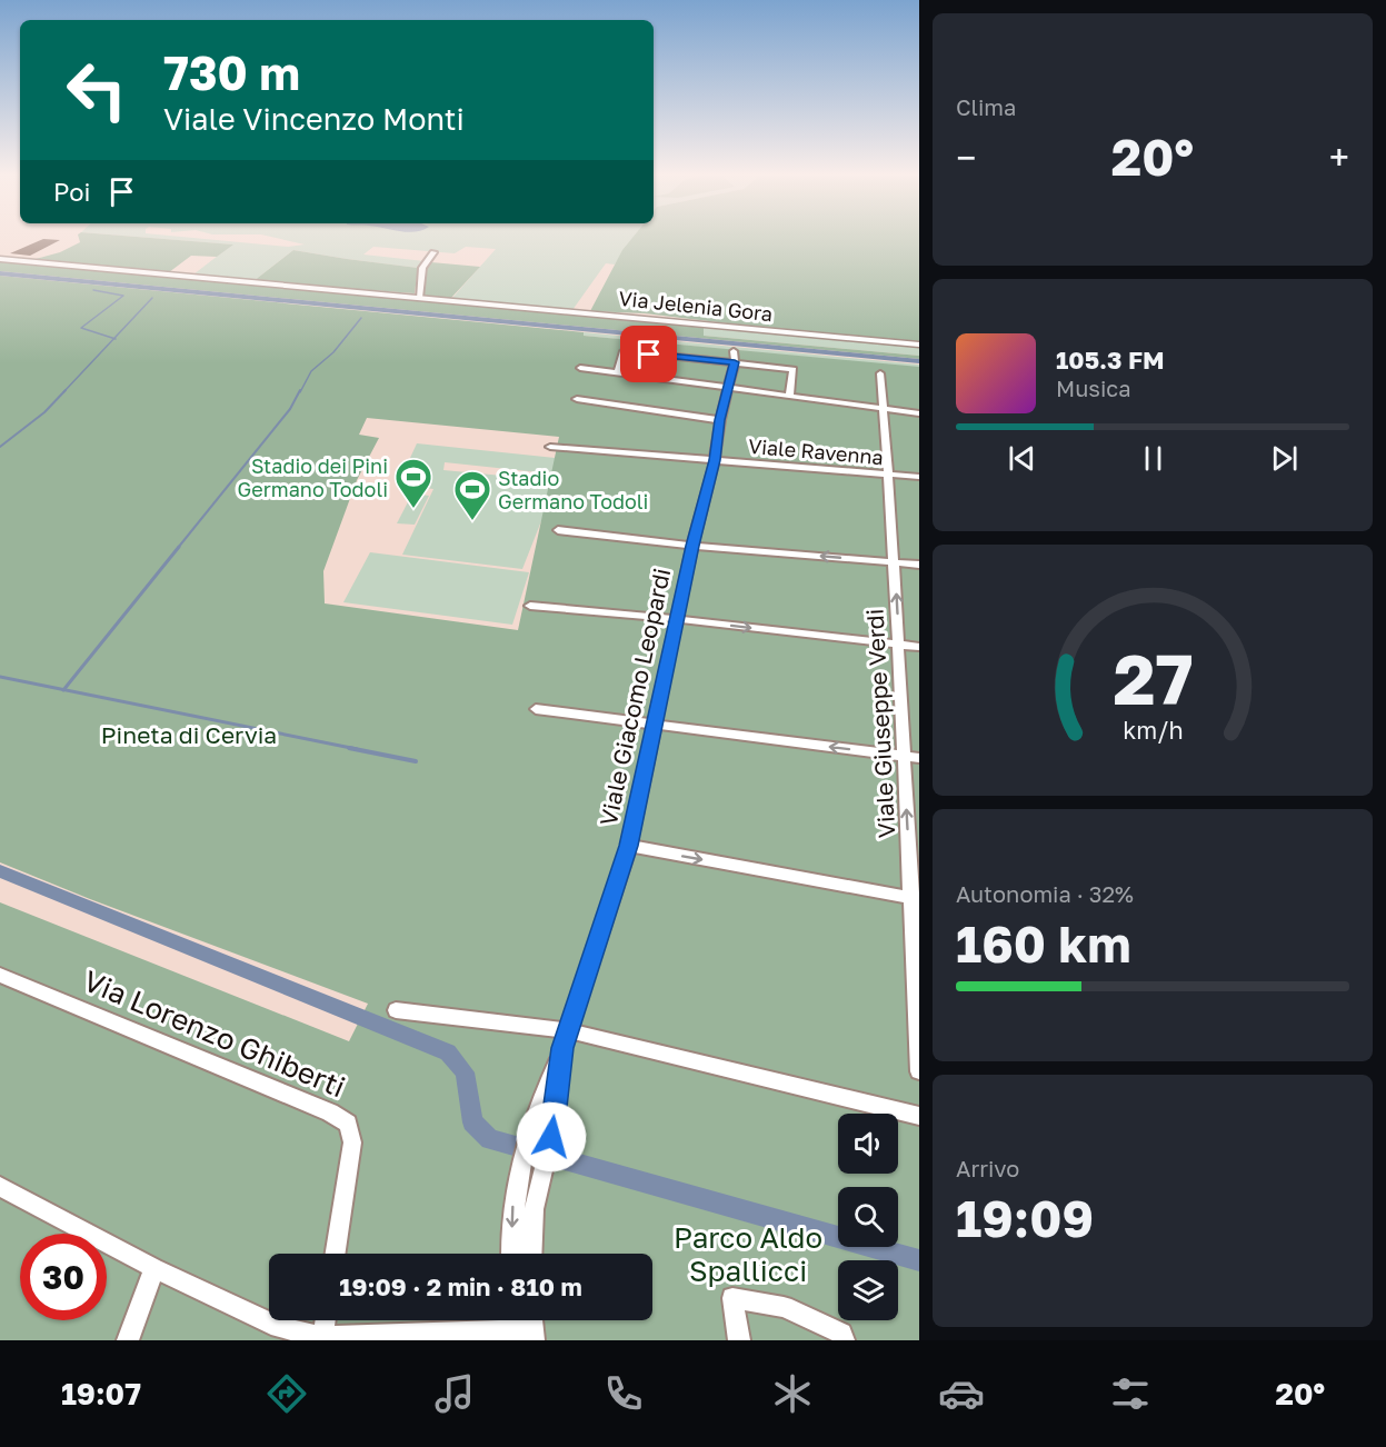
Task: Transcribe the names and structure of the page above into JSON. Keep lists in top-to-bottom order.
{
  "streets": {
    "street": [
      "Via Jelenia Gora",
      "Viale Ravenna",
      "Viale Giacomo Leopardi",
      "Viale Giuseppe Verdi",
      "Via Lorenzo Ghiberti"
    ]
  },
  "crossings": [
    ["Viale Ravenna", "Viale Giacomo Leopardi"],
    ["Viale Ravenna", "Viale Giuseppe Verdi"]
  ],
  "parks": ["Pineta di Cervia", "Parco Aldo Spallicci"],
  "places": {
    "sports": ["Stadio dei Pini Germano Todoli", "Stadio Germano Todoli"]
  },
  "page": {
    "tile": [
      "Clima",
      ["Autonomia · 32%", "160 km"],
      ["Arrivo", "19:09"]
    ],
    "turn": ["730 m", "Viale Vincenzo Monti"],
    "heat": ["−", "20°", "+"],
    "then": "Poi",
    "song": ["105.3 FM", "Musica"],
    "limit": "30",
    "trip": "19:09 · 2 min · 810 m",
    "tabs": ["19:07", "20°"],
    "gauge": ["27", "km/h"]
  }
}
